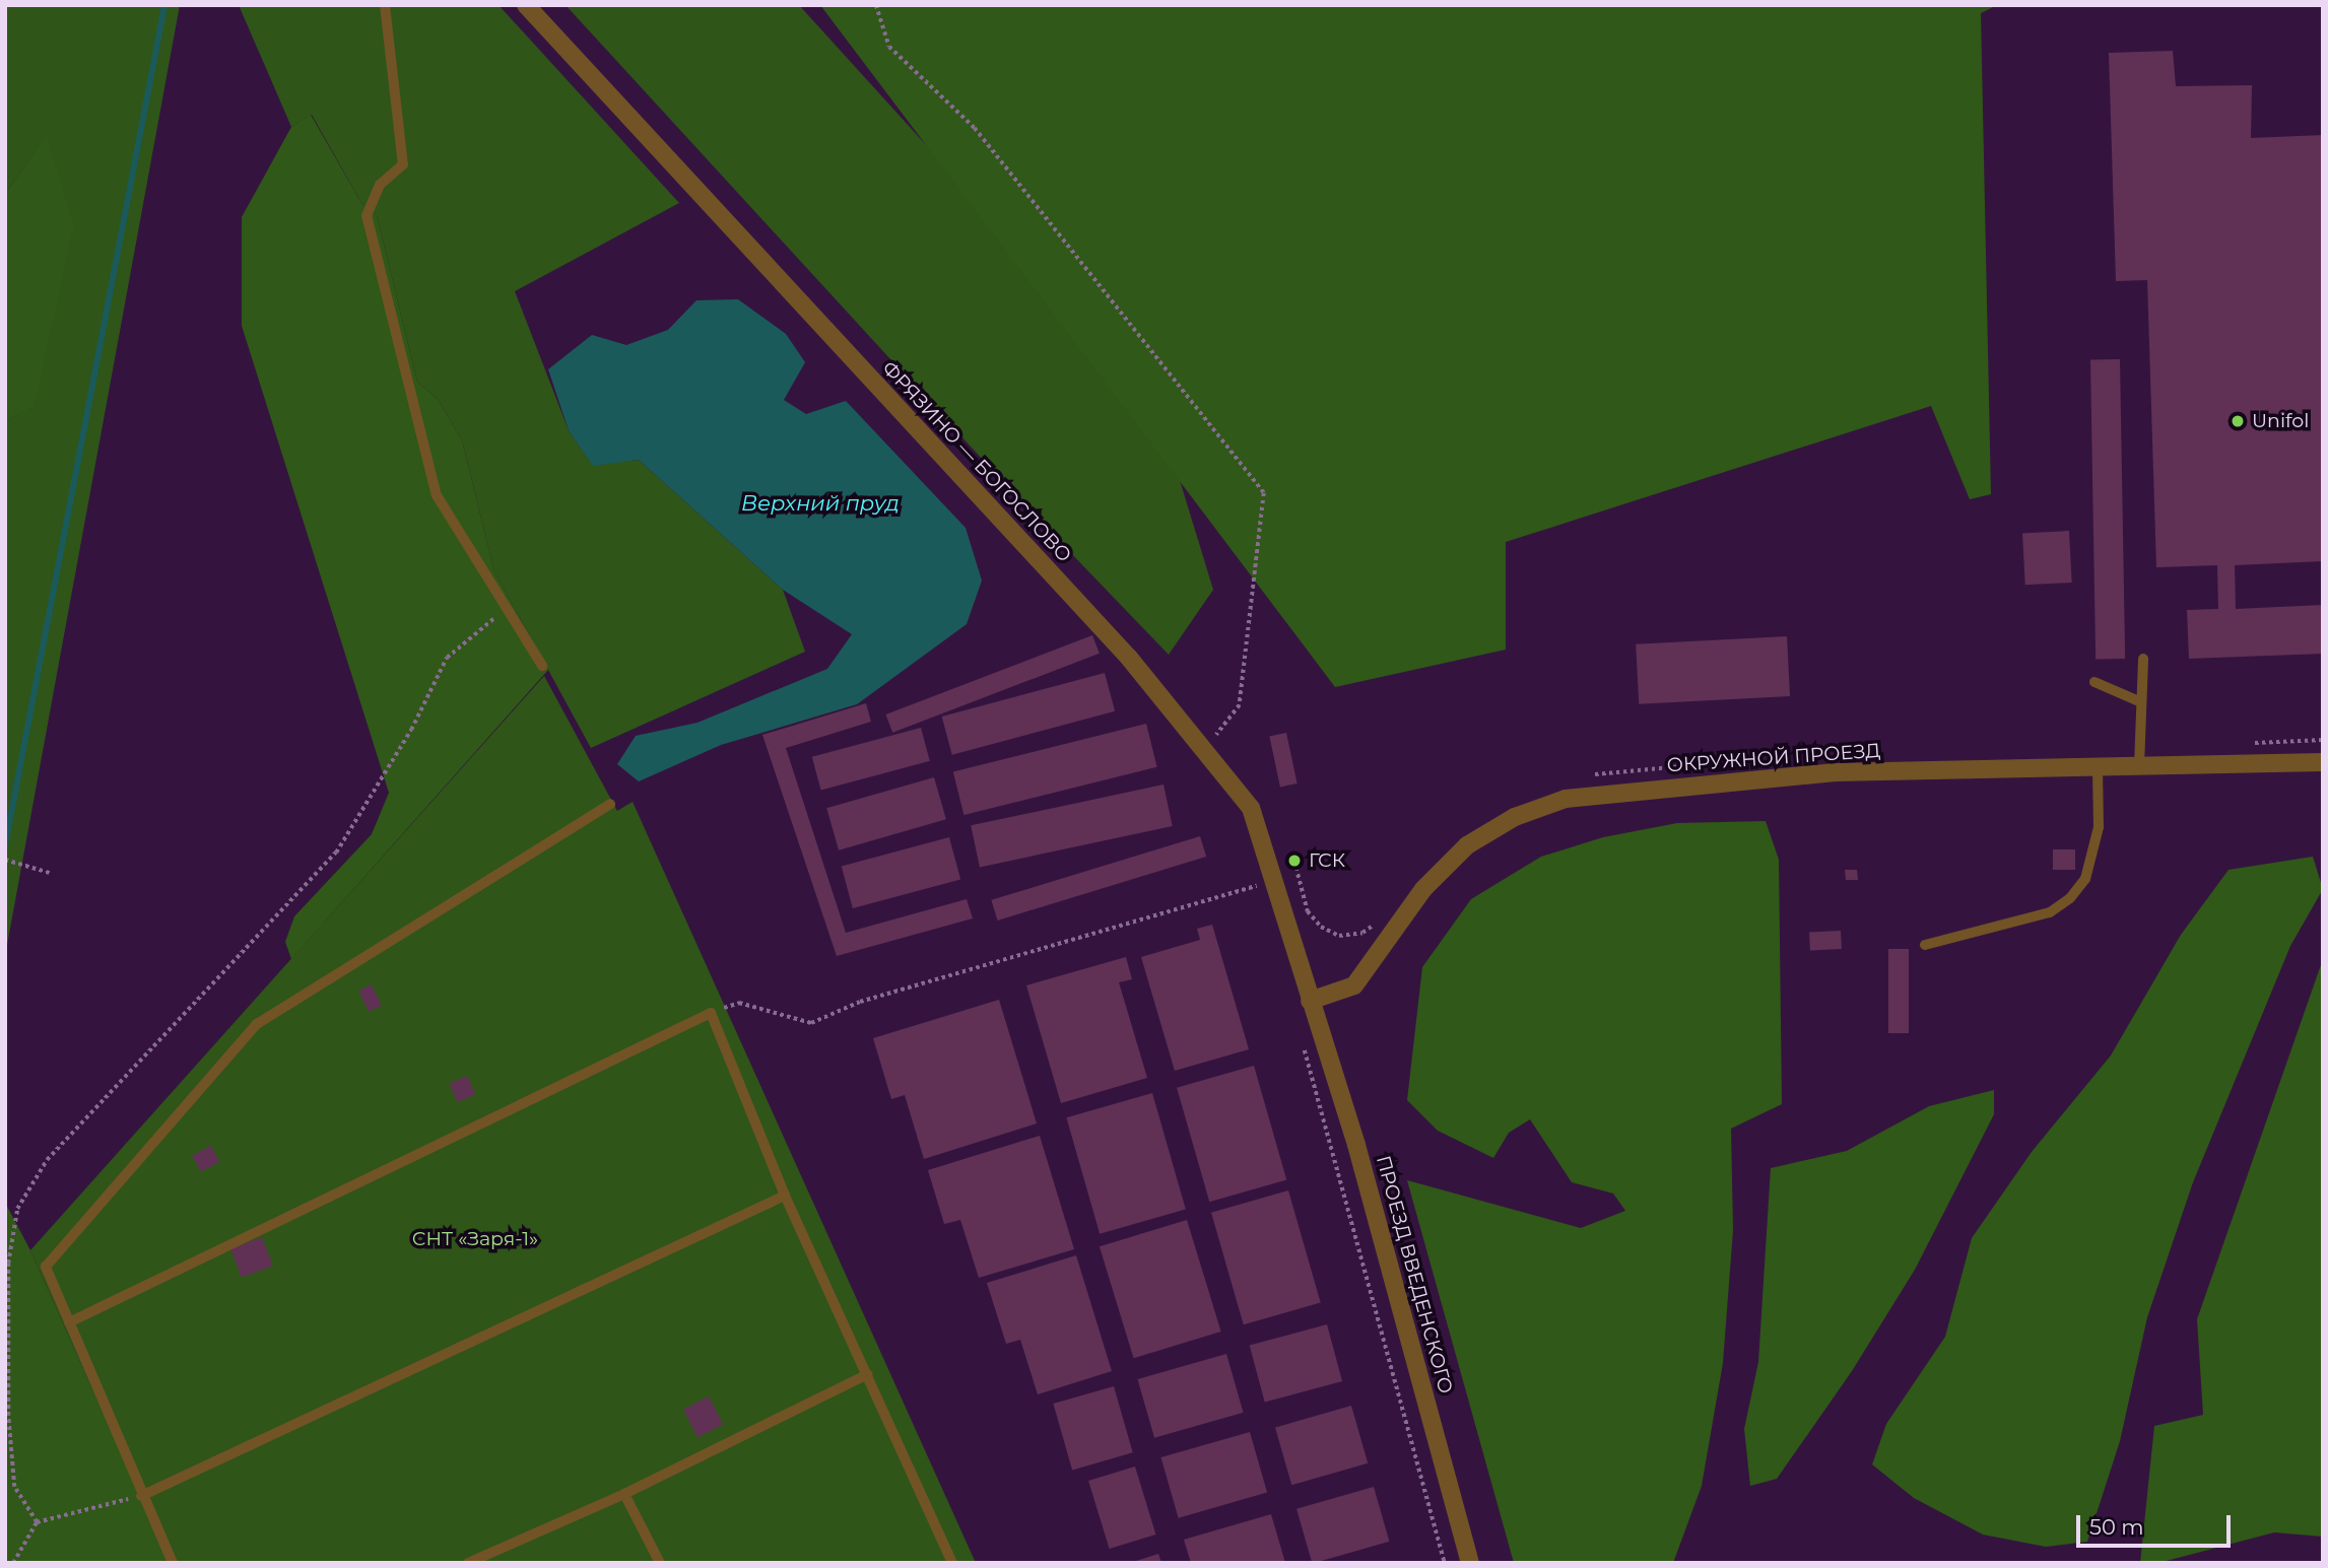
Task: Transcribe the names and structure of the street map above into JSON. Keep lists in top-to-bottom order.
{
  "streets": {
    "street": ["ФРЯЗИНО — БОГОСЛОВО", "ОКРУЖНОЙ ПРОЕЗД", "ПРОЕЗД ВВЕДЕНСКОГО"]
  },
  "crossings": [
    ["ФРЯЗИНО — БОГОСЛОВО", "ОКРУЖНОЙ ПРОЕЗД"],
    ["ФРЯЗИНО — БОГОСЛОВО", "ПРОЕЗД ВВЕДЕНСКОГО"],
    ["ОКРУЖНОЙ ПРОЕЗД", "ПРОЕЗД ВВЕДЕНСКОГО"]
  ],
  "water": ["Верхний пруд"],
  "parks": ["СНТ «Заря-1»"],
  "places": ["Unifol", "ГСК"],
  "scale_bar": "50 m"
}
